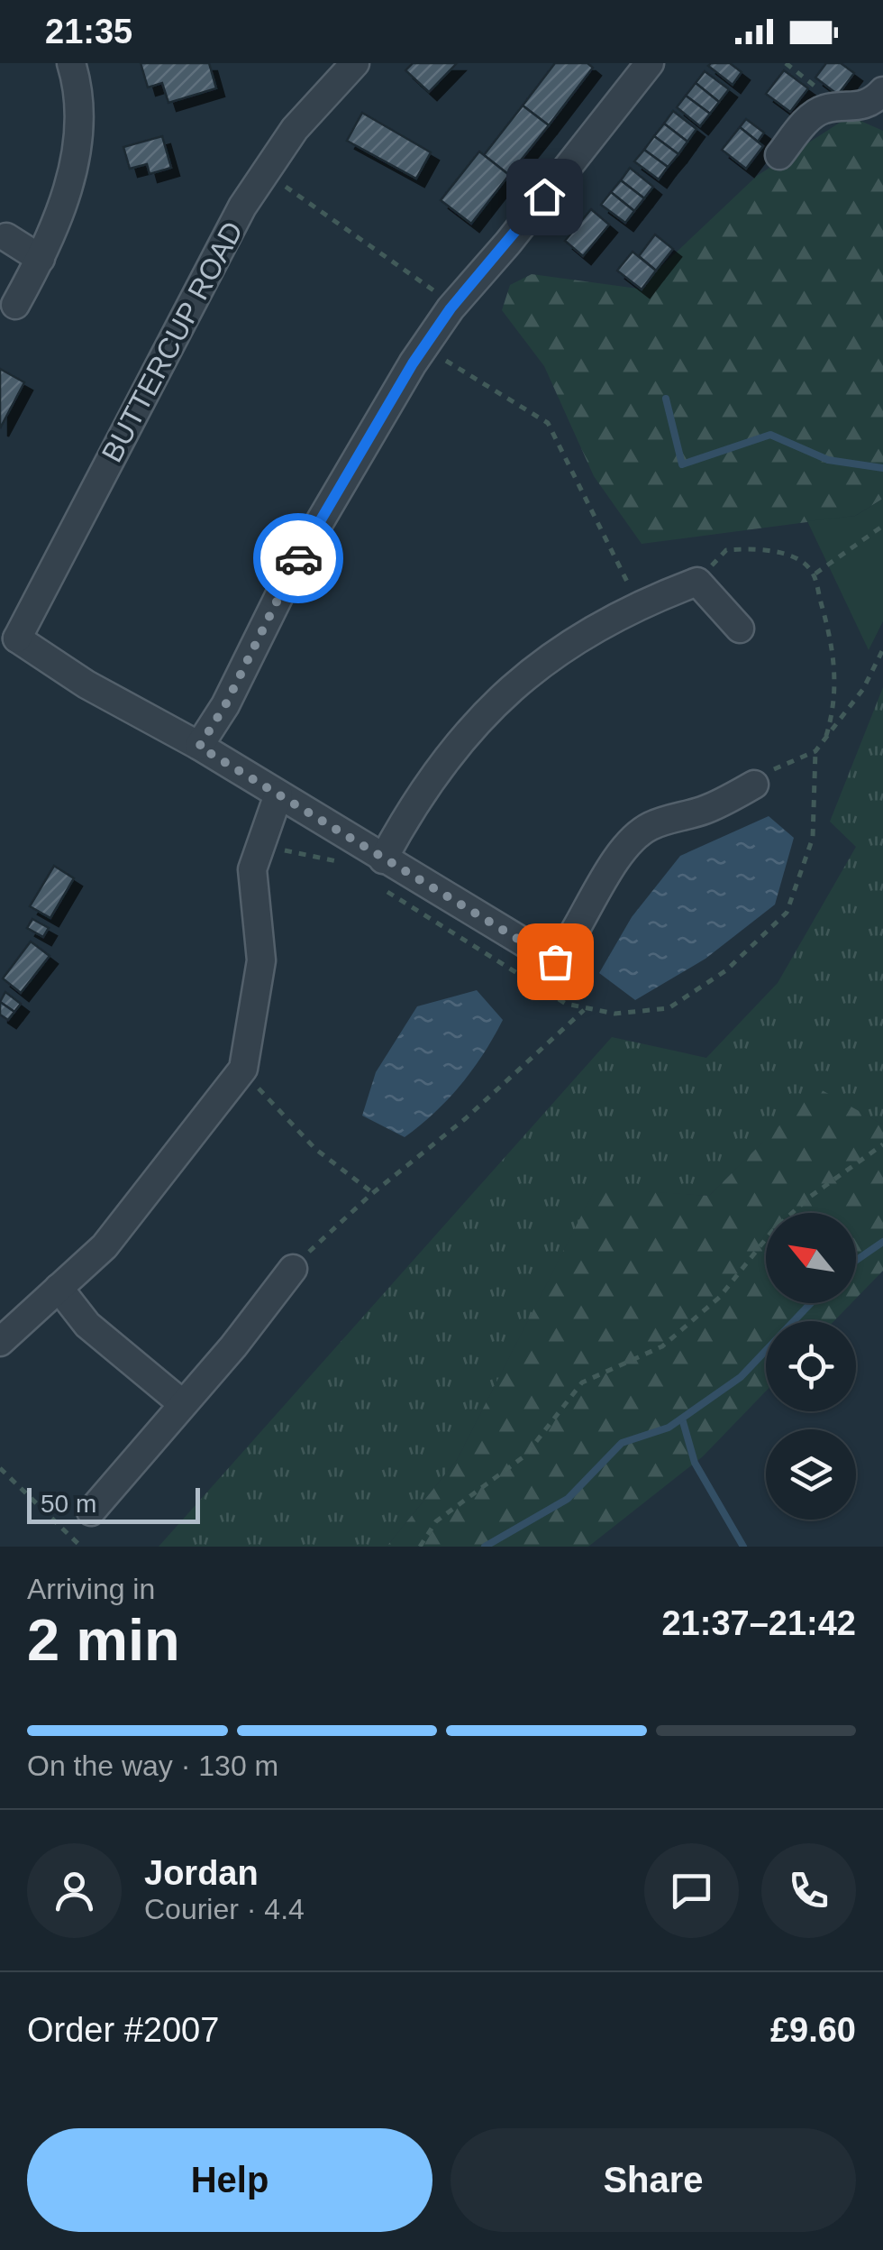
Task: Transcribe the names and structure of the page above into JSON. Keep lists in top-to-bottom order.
{
  "streets": {
    "street": ["BUTTERCUP ROAD"]
  },
  "scale_bar": "50 m",
  "north": "top left",
  "page": {
    "status": "21:35",
    "scale": "50 m",
    "heading": ["2 min", "Arriving in", "21:37–21:42"],
    "panel": [
      "Jordan",
      "Courier · 4.4",
      "Order #2007",
      "£9.60"
    ],
    "bar": "On the way · 130 m",
    "buttons": ["Help", "Share"]
  }
}
